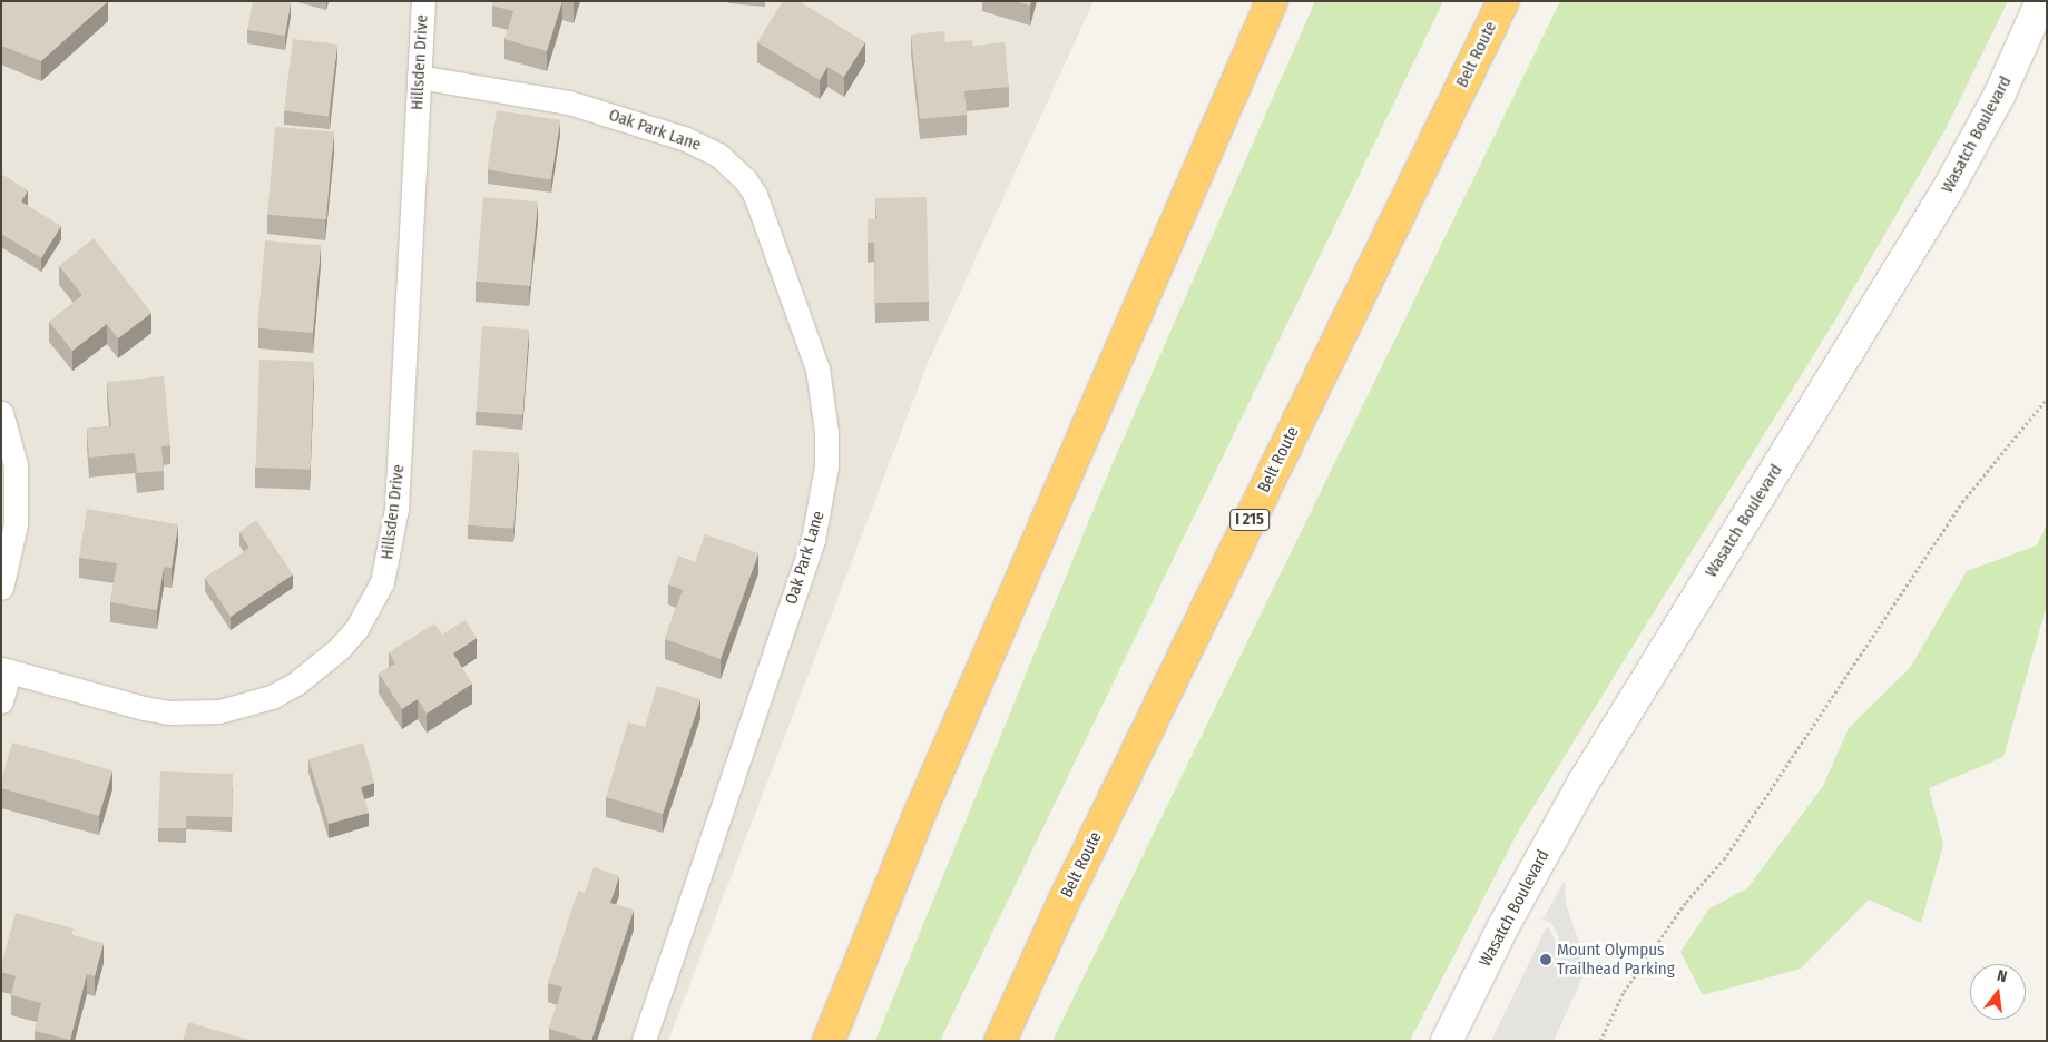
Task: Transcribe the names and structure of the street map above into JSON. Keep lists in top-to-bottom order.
{
  "streets": {
    "highway": ["Belt Route", "I 215"],
    "street": ["Hillsden Drive", "Oak Park Lane", "Wasatch Boulevard"]
  },
  "crossings": [
    ["Hillsden Drive", "Oak Park Lane"]
  ],
  "places": ["Mount Olympus Trailhead Parking"],
  "north": "top"
}
